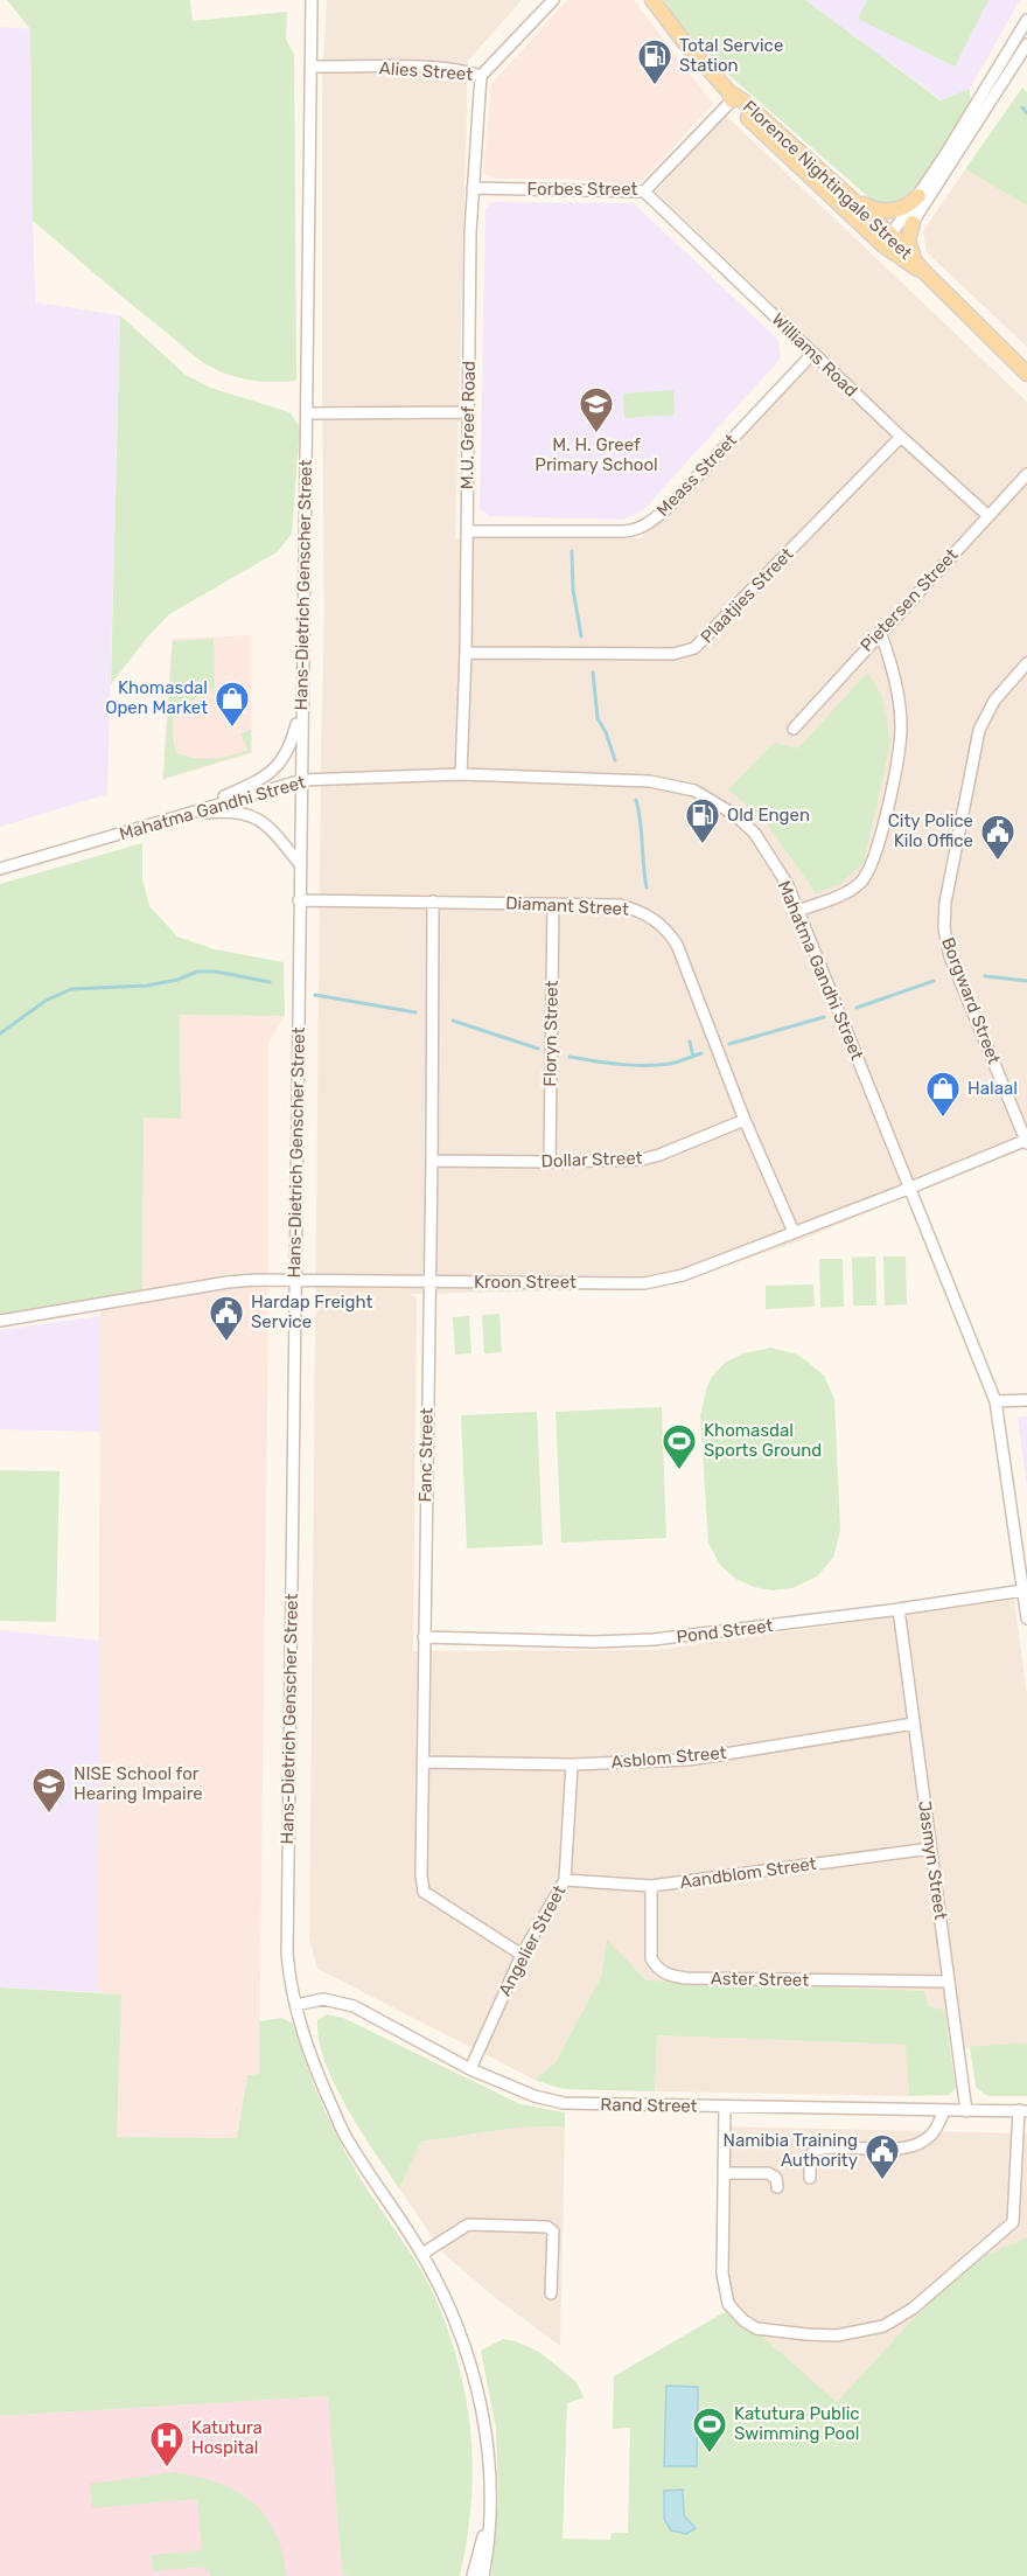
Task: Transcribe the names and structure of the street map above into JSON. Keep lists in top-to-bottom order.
{
  "streets": {
    "main road": ["Florence Nightingale Street"],
    "street": [
      "Alies Street",
      "Forbes Street",
      "Williams Road",
      "M.U. Greef Road",
      "Meass Street",
      "Hans-Dietrich Genscher Street",
      "Plaatjies Street",
      "Pietersen Street",
      "Mahatma Gandhi Street",
      "Diamant Street",
      "Borgward Street",
      "Floryn Street",
      "Dollar Street",
      "Kroon Street",
      "Fanc Street",
      "Pond Street",
      "Asblom Street",
      "Jasmyn Street",
      "Aandblom Street",
      "Angelier Street",
      "Aster Street",
      "Rand Street"
    ]
  },
  "crossings": [
    ["Alies Street", "M.U. Greef Road"],
    ["Alies Street", "Hans-Dietrich Genscher Street"],
    ["Florence Nightingale Street", "Forbes Street"],
    ["Forbes Street", "Williams Road"],
    ["Forbes Street", "M.U. Greef Road"],
    ["Williams Road", "Meass Street"],
    ["Williams Road", "Plaatjies Street"],
    ["Williams Road", "Pietersen Street"],
    ["M.U. Greef Road", "Meass Street"],
    ["M.U. Greef Road", "Plaatjies Street"],
    ["M.U. Greef Road", "Mahatma Gandhi Street"],
    ["Hans-Dietrich Genscher Street", "Mahatma Gandhi Street"],
    ["Hans-Dietrich Genscher Street", "Diamant Street"],
    ["Hans-Dietrich Genscher Street", "Kroon Street"],
    ["Hans-Dietrich Genscher Street", "Rand Street"],
    ["Mahatma Gandhi Street", "Kroon Street"],
    ["Mahatma Gandhi Street", "Pond Street"],
    ["Diamant Street", "Floryn Street"],
    ["Diamant Street", "Dollar Street"],
    ["Diamant Street", "Kroon Street"],
    ["Diamant Street", "Fanc Street"],
    ["Borgward Street", "Kroon Street"],
    ["Floryn Street", "Dollar Street"],
    ["Dollar Street", "Fanc Street"],
    ["Kroon Street", "Fanc Street"],
    ["Fanc Street", "Pond Street"],
    ["Fanc Street", "Asblom Street"],
    ["Fanc Street", "Angelier Street"],
    ["Pond Street", "Jasmyn Street"],
    ["Asblom Street", "Jasmyn Street"],
    ["Asblom Street", "Angelier Street"],
    ["Jasmyn Street", "Aandblom Street"],
    ["Jasmyn Street", "Aster Street"],
    ["Jasmyn Street", "Rand Street"],
    ["Aandblom Street", "Angelier Street"],
    ["Aandblom Street", "Aster Street"],
    ["Angelier Street", "Rand Street"]
  ],
  "places": {
    "fuel station": ["Total Service Station", "Old Engen"],
    "school or university": ["M. H. Greef Primary School", "NISE School for Hearing Impaire"],
    "shop": ["Khomasdal Open Market", "Halaal"],
    "public building": ["City Police Kilo Office", "Hardap Freight Service", "Namibia Training Authority"],
    "sports": ["Khomasdal Sports Ground", "Katutura Public Swimming Pool"],
    "hospital": ["Katutura Hospital"]
  }
}
